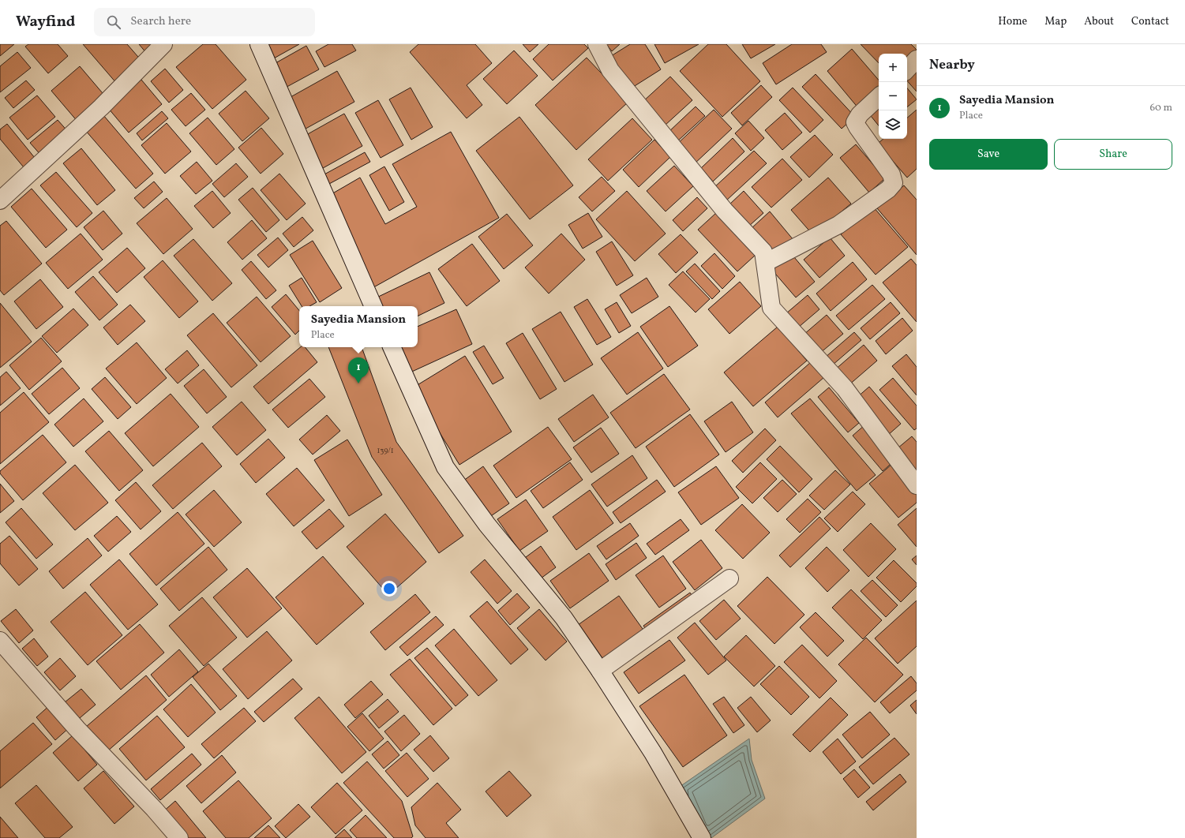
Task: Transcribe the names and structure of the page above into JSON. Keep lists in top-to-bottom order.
{
  "house_numbers": ["139/1"],
  "page": {
    "header": "Wayfind",
    "search": "Search here",
    "nav": [
      "Home",
      "Map",
      "About",
      "Contact"
    ],
    "heading": "Nearby",
    "map_buttons": ["+", "−"],
    "list": [
      {
        "mark": "1",
        "name": "Sayedia Mansion",
        "note": "Place",
        "value": "60 m"
      }
    ],
    "buttons": ["Save", "Share"],
    "popup": ["Sayedia Mansion", "Place"],
    "pins": "1"
  }
}
